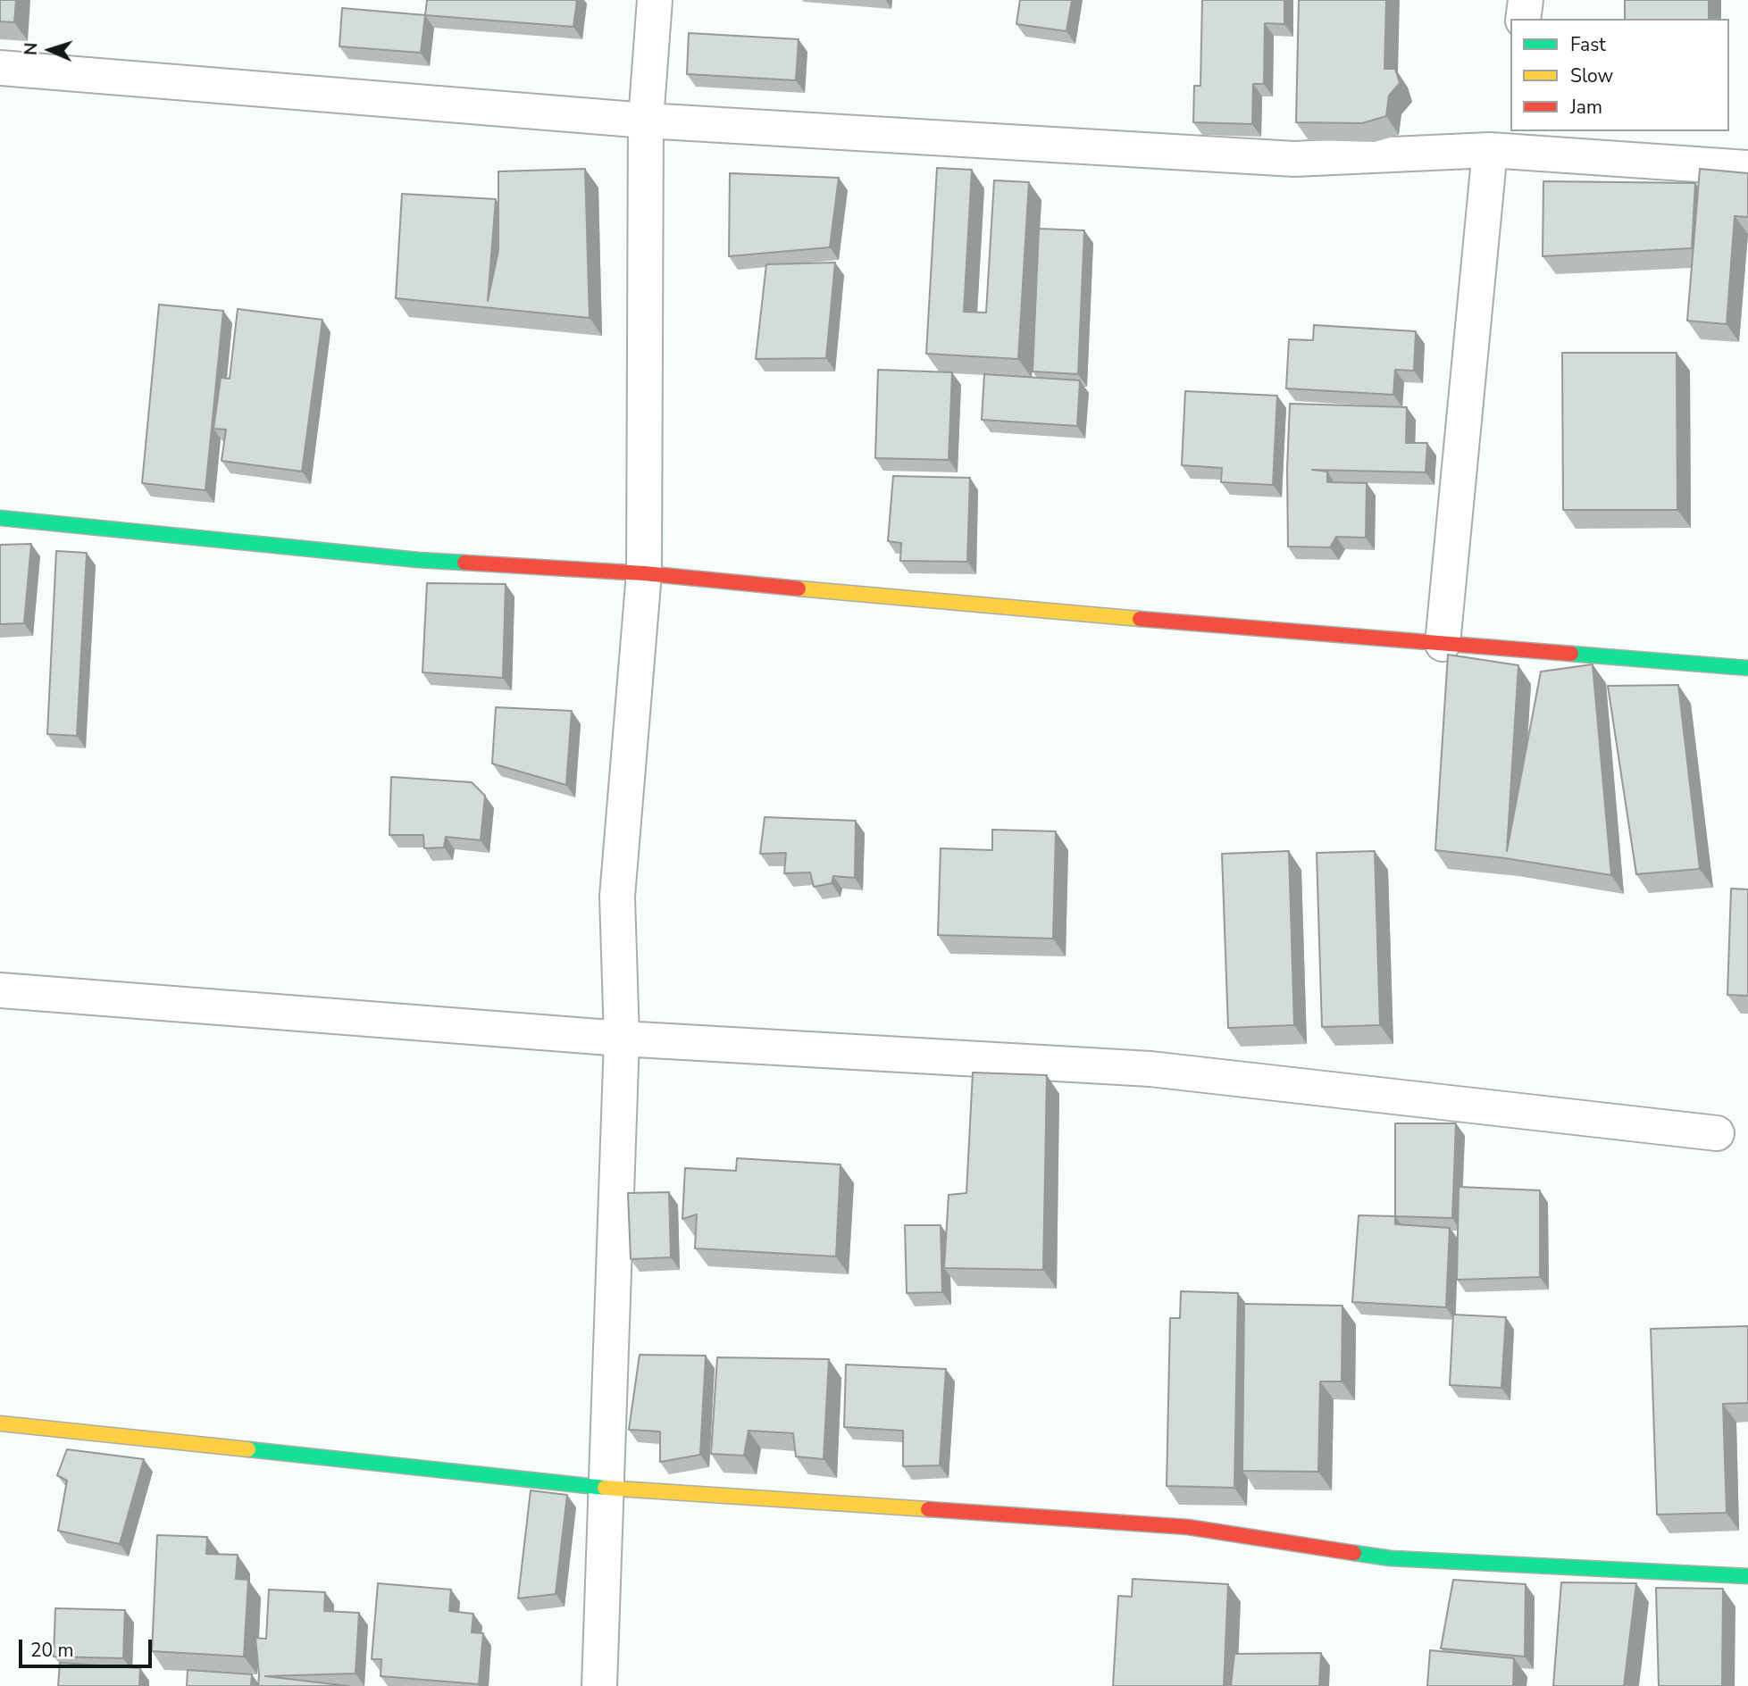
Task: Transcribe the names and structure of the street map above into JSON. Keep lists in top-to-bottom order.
{
  "legend": ["Fast", "Slow", "Jam"],
  "scale_bar": "20 m",
  "north": "left"
}
